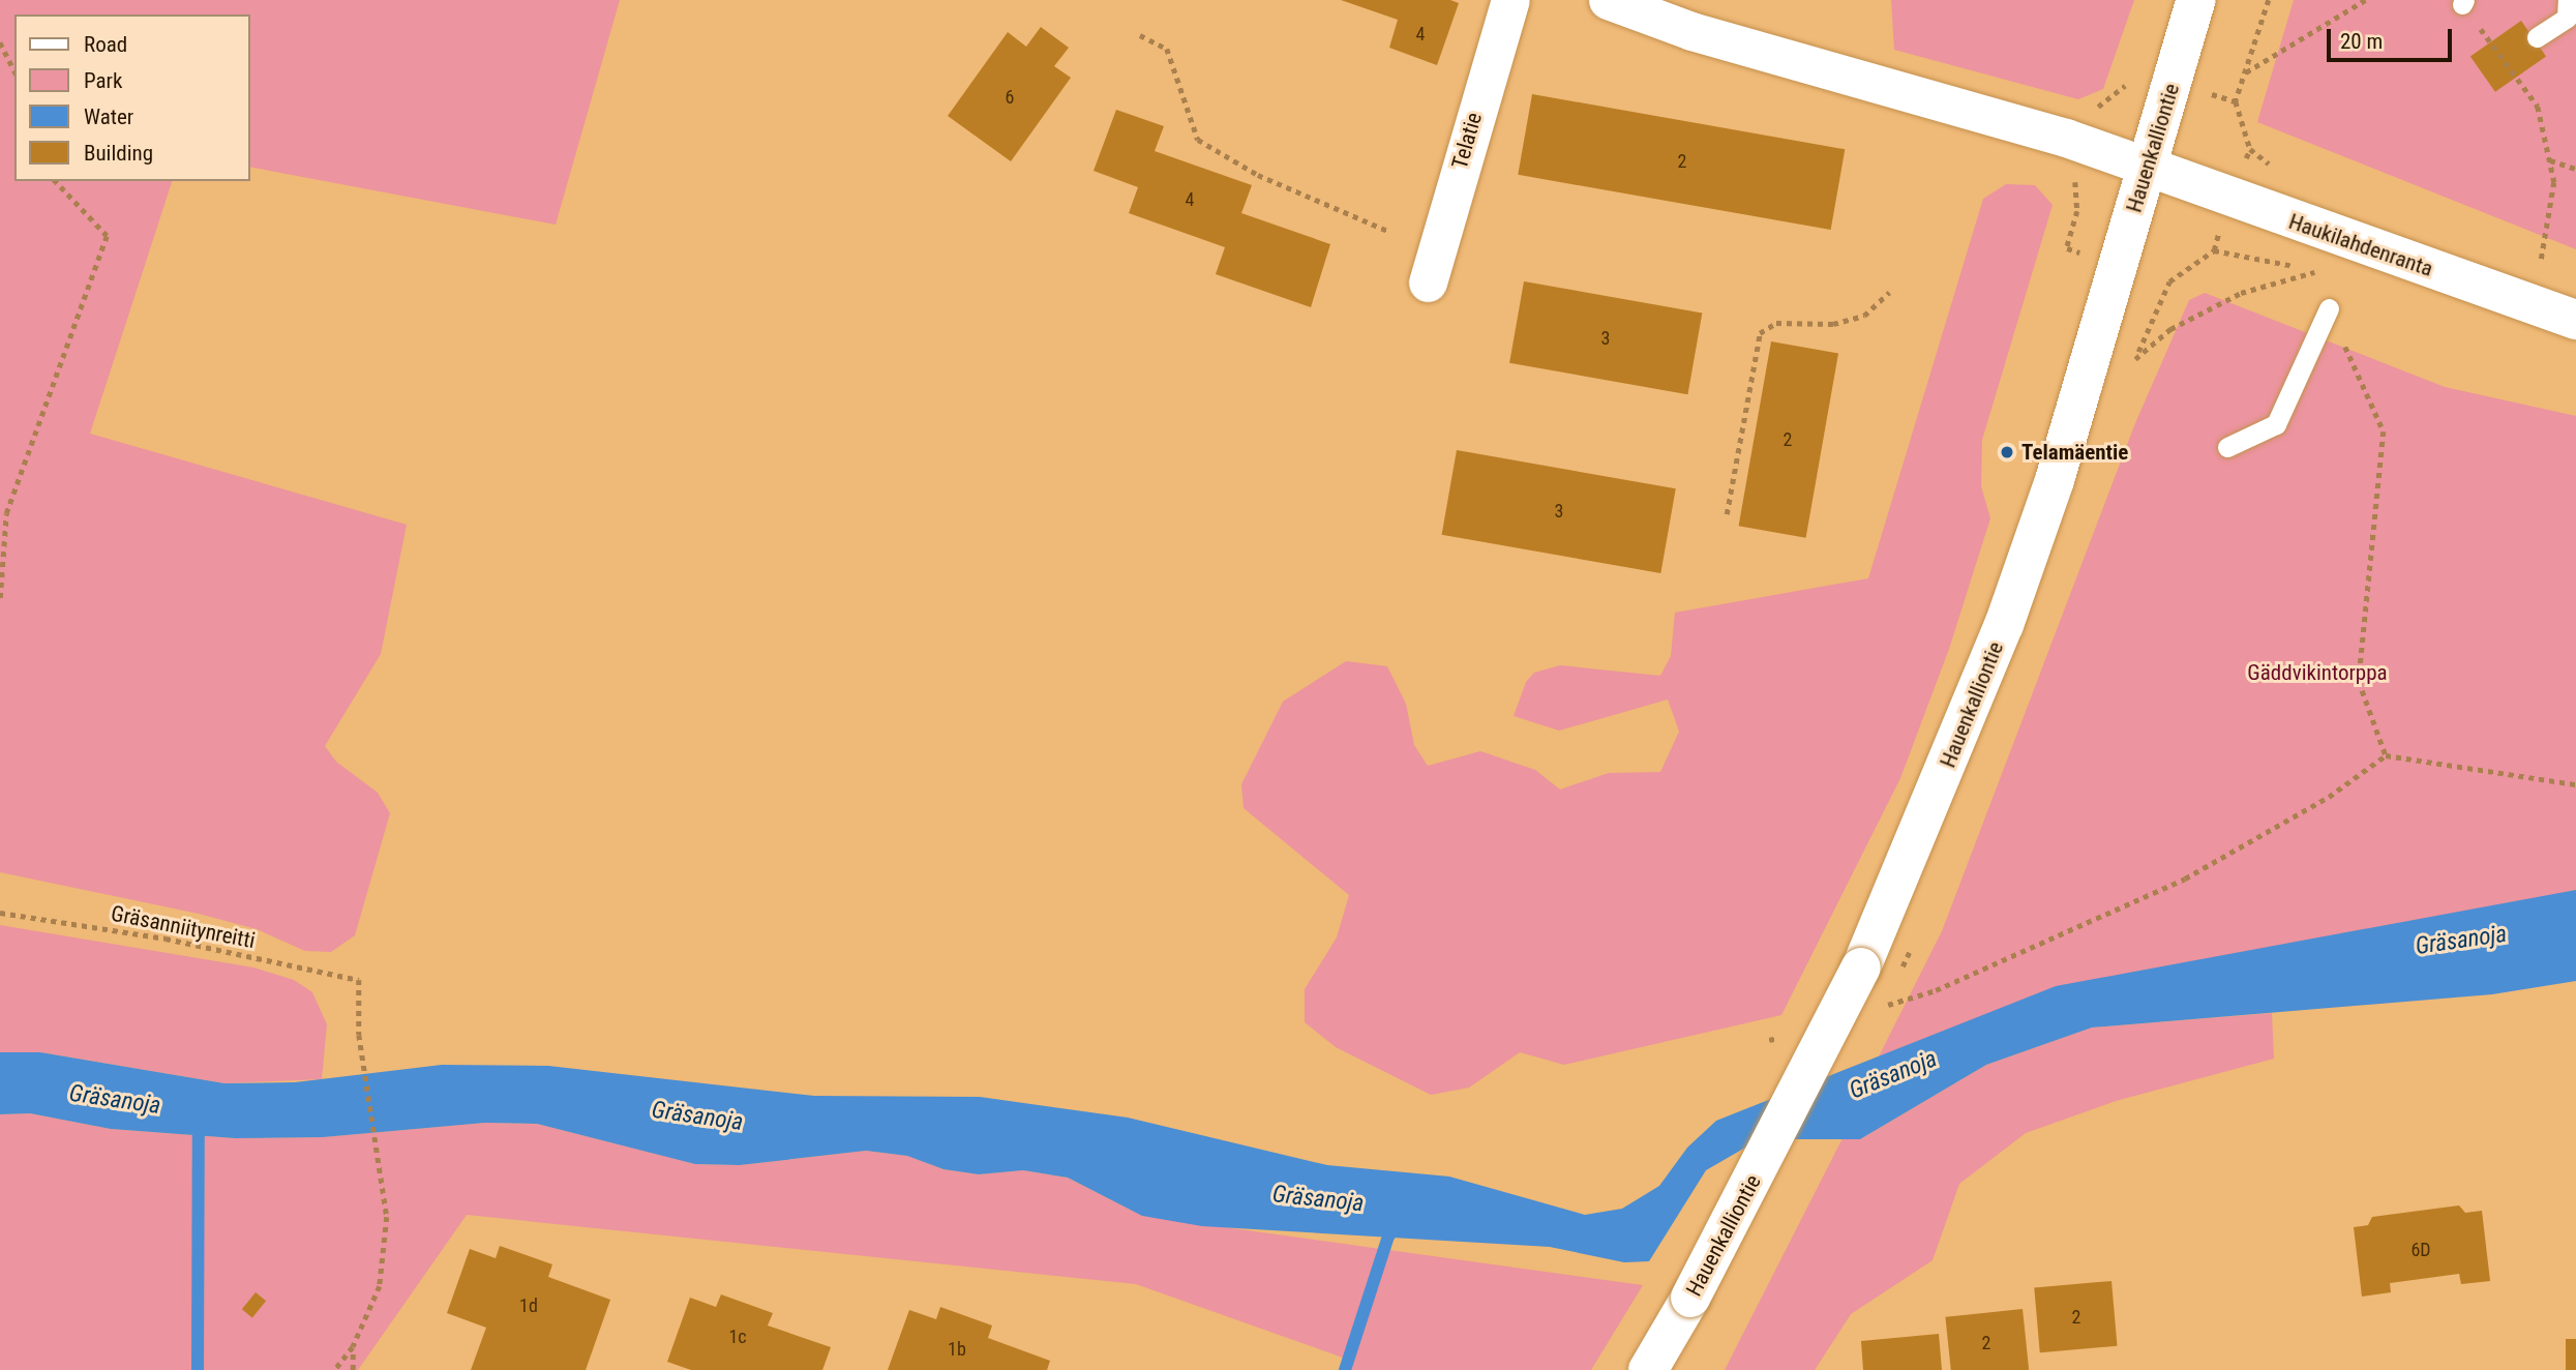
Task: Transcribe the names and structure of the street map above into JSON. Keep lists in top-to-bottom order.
{
  "streets": {
    "main road": ["Hauenkalliontie", "Haukilahdenranta"],
    "street": ["Telatie"],
    "path": ["Gräsanniitynreitti"]
  },
  "crossings": [
    ["Hauenkalliontie", "Haukilahdenranta"]
  ],
  "water": ["Gräsanoja"],
  "parks": ["Gäddvikintorppa"],
  "places": ["Telamäentie"],
  "house_numbers": [
    "4",
    "6",
    "2",
    "4",
    "3",
    "2",
    "3",
    "6D",
    "1d",
    "2",
    "1c",
    "2",
    "1b"
  ],
  "legend": [
    "Road",
    "Park",
    "Water",
    "Building"
  ],
  "scale_bar": "20 m"
}
